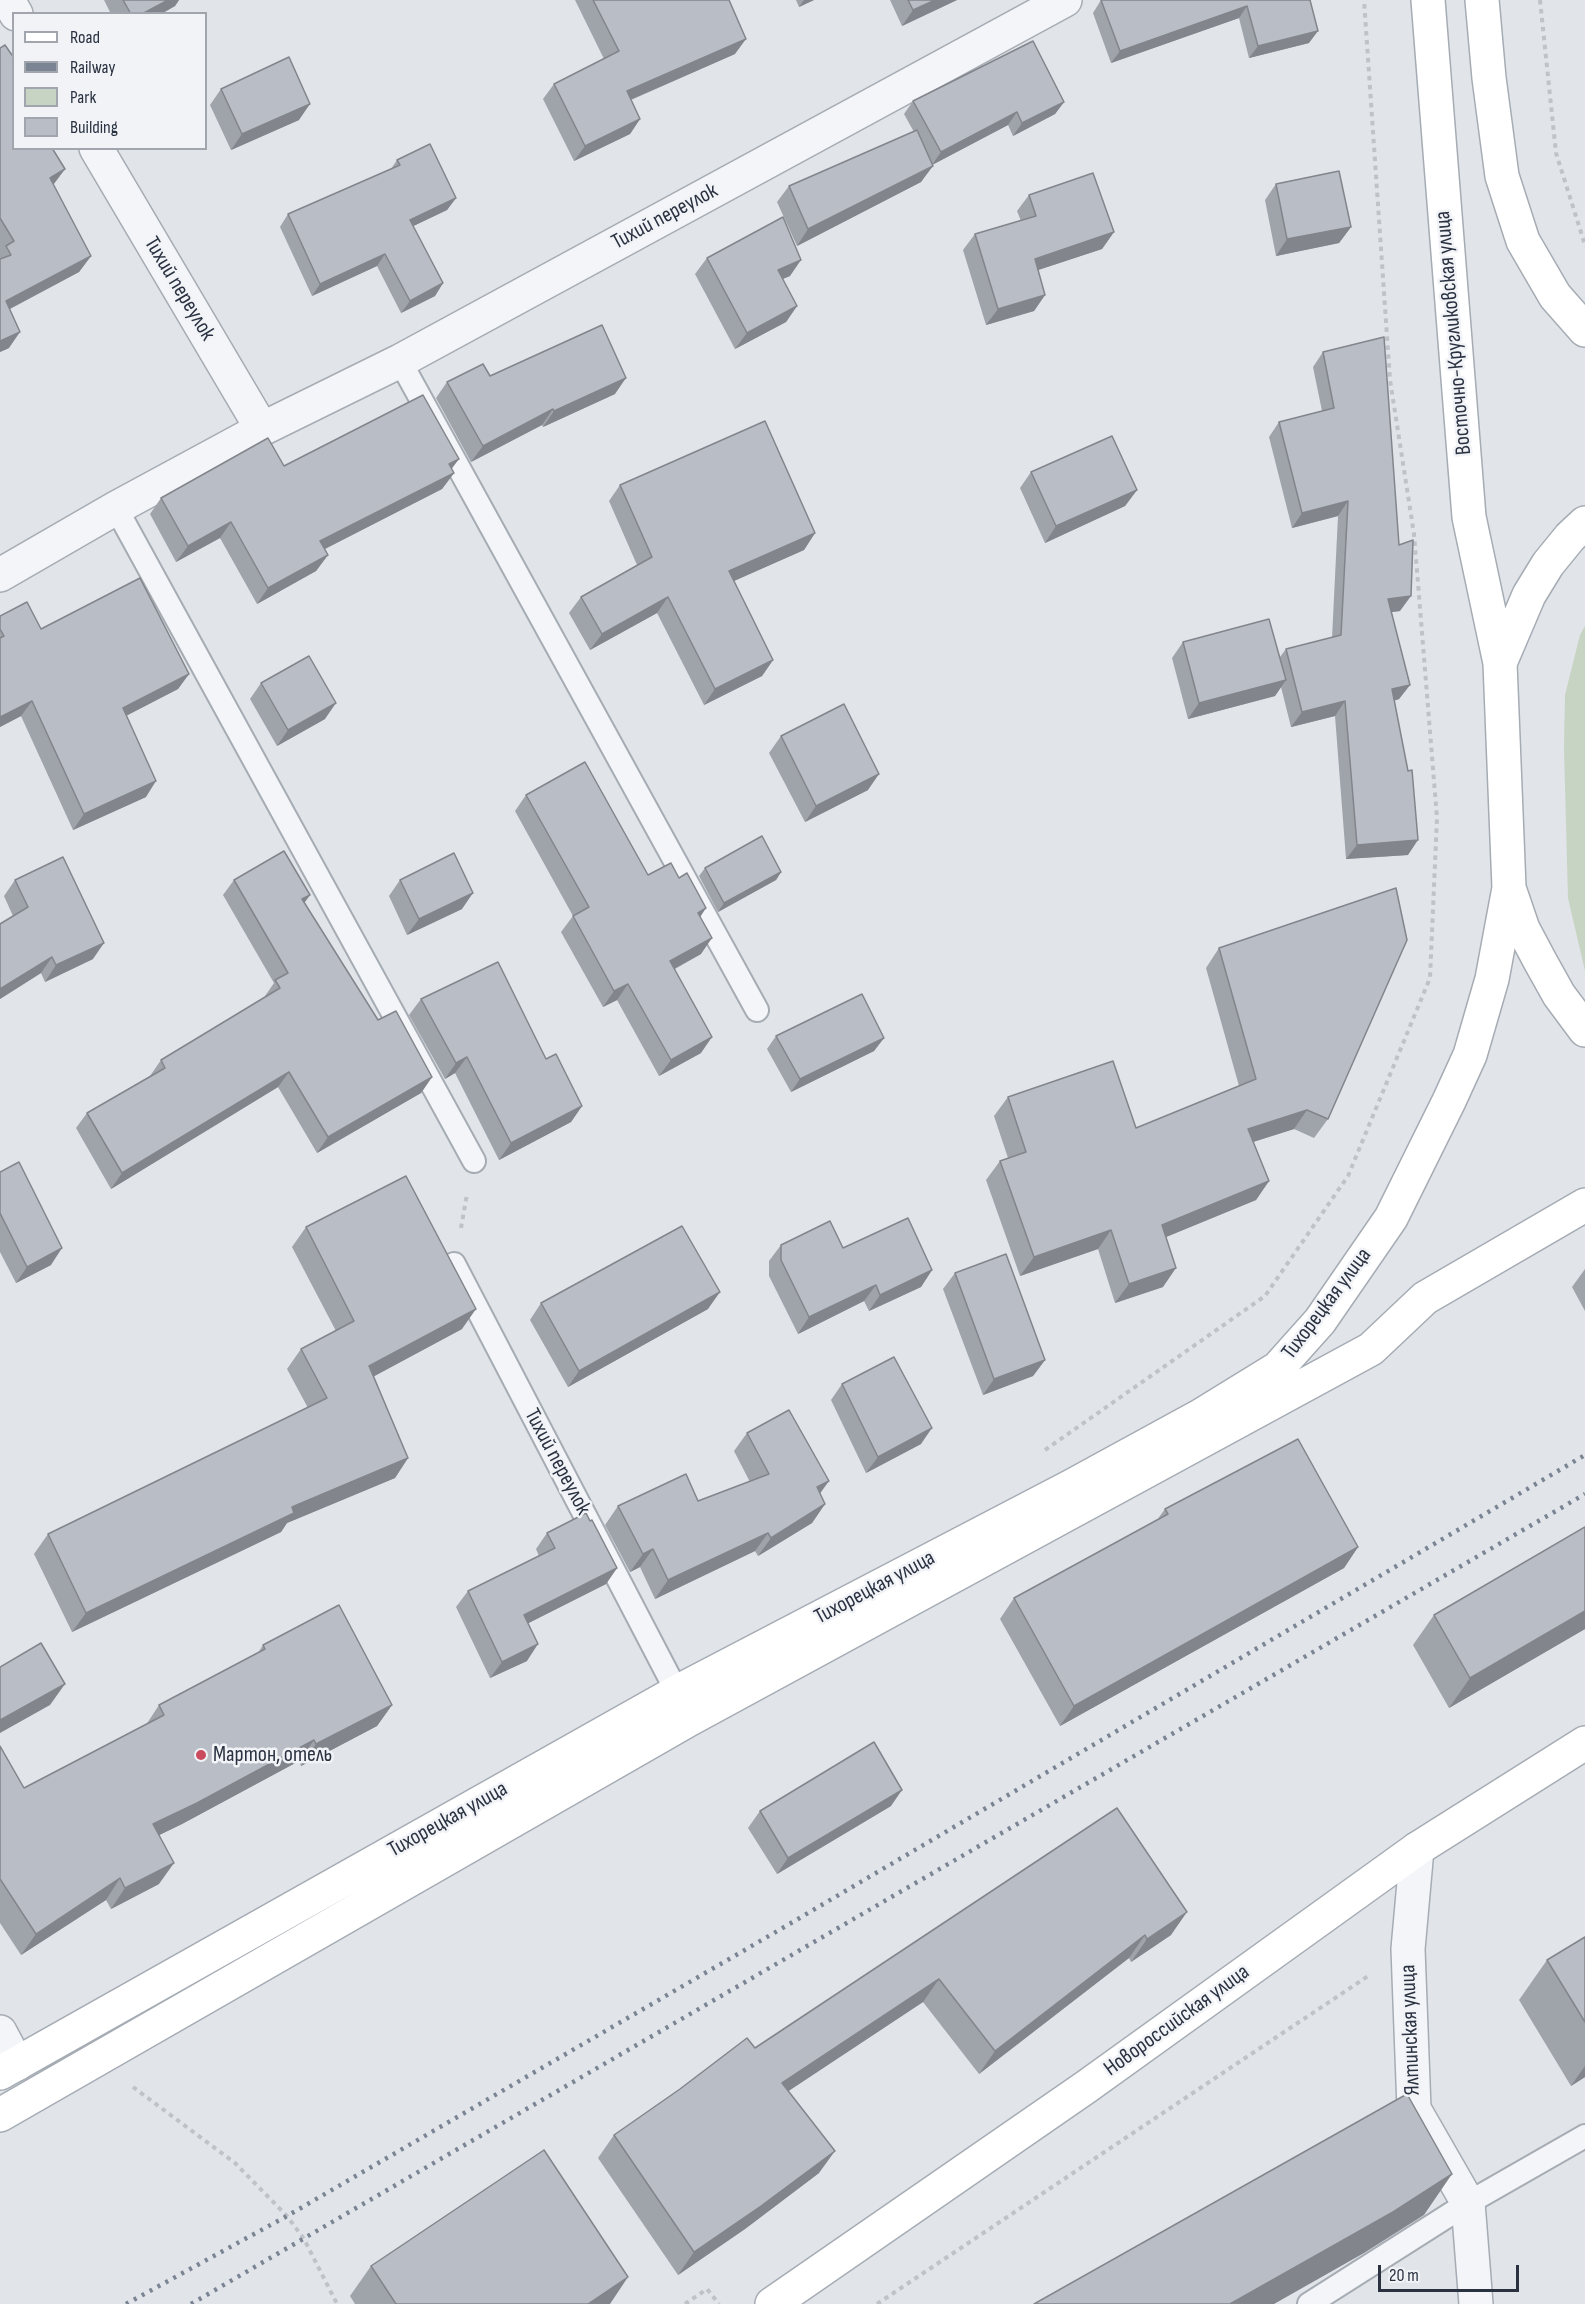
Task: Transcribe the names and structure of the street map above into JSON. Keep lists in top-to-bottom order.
{
  "streets": {
    "main road": ["Восточно-Кругликовская улица", "Тихорецкая улица", "Новороссийская улица"],
    "street": ["Тихий переулок", "Ялтинская улица"]
  },
  "crossings": [
    ["Тихий переулок", "Тихорецкая улица"],
    ["Восточно-Кругликовская улица", "Тихорецкая улица"],
    ["Новороссийская улица", "Ялтинская улица"]
  ],
  "places": ["Мартон, отель"],
  "legend": [
    "Road",
    "Railway",
    "Park",
    "Building"
  ],
  "scale_bar": "20 m"
}
